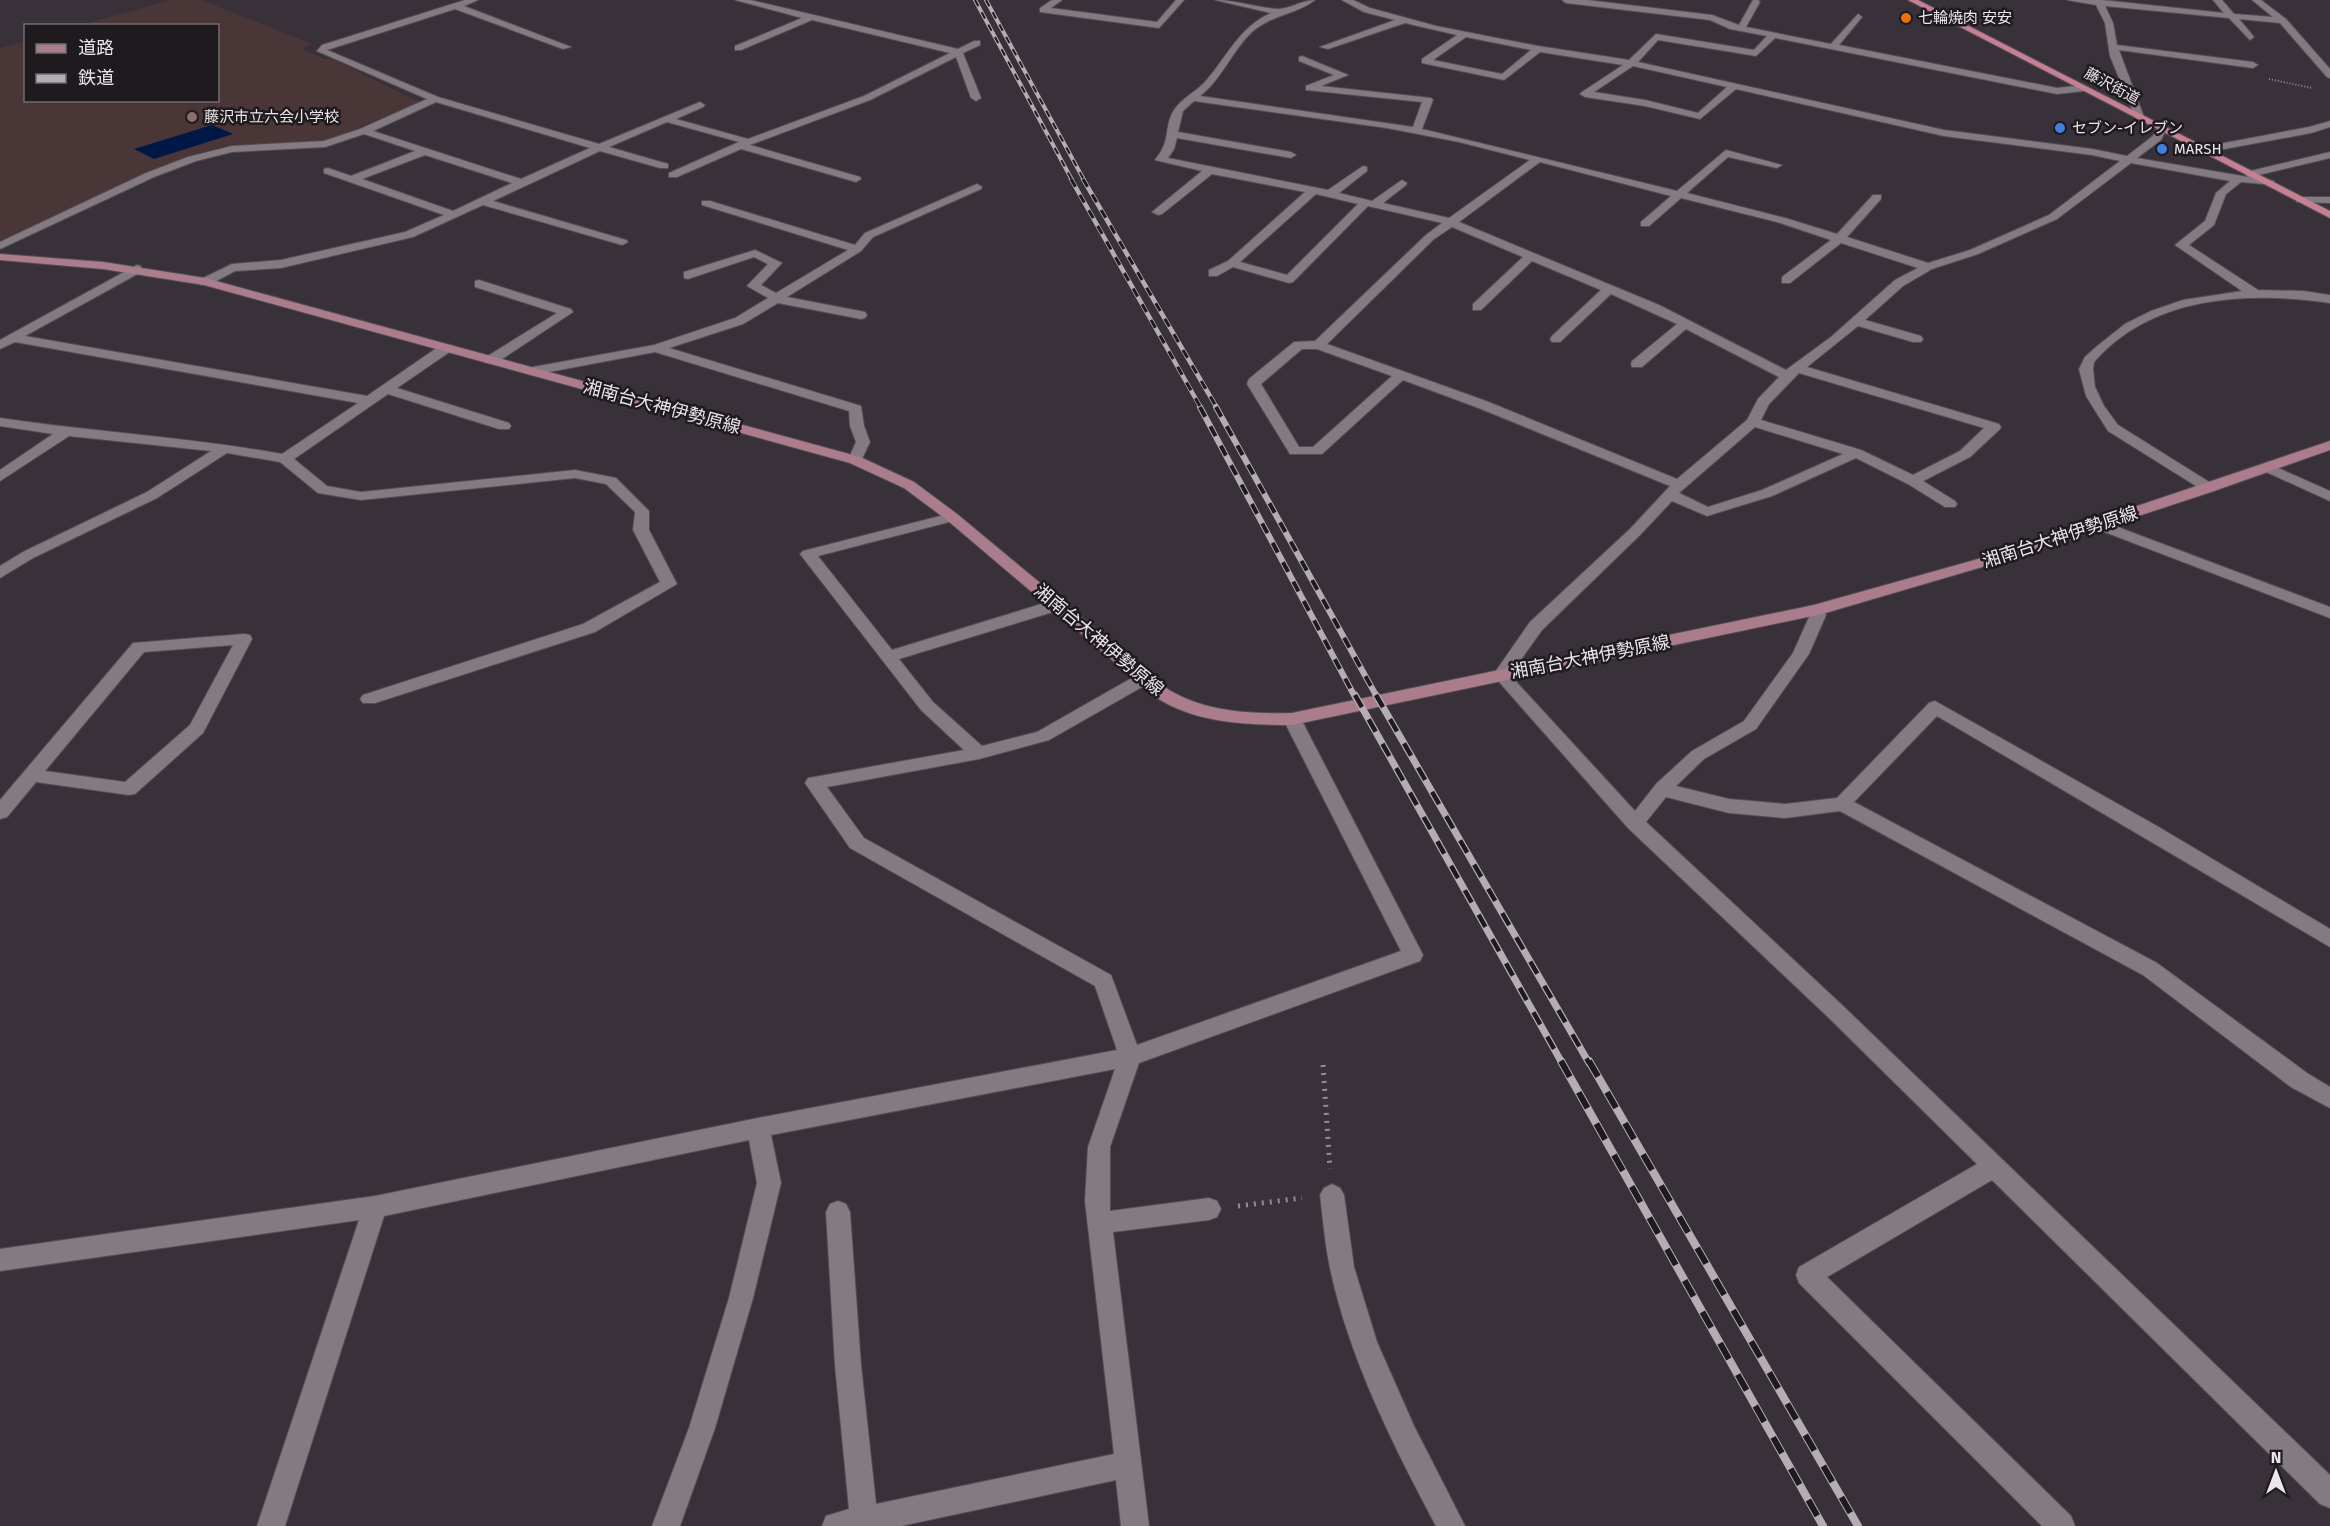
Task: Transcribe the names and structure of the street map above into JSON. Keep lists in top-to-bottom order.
{
  "streets": {
    "highway": ["藤沢街道"],
    "main road": ["湘南台大神伊勢原線"]
  },
  "places": [
    "七輪焼肉 安安",
    "藤沢市立六会小学校",
    "セブン-イレブン",
    "MARSH"
  ],
  "legend": ["道路", "鉄道"],
  "north": "top"
}
